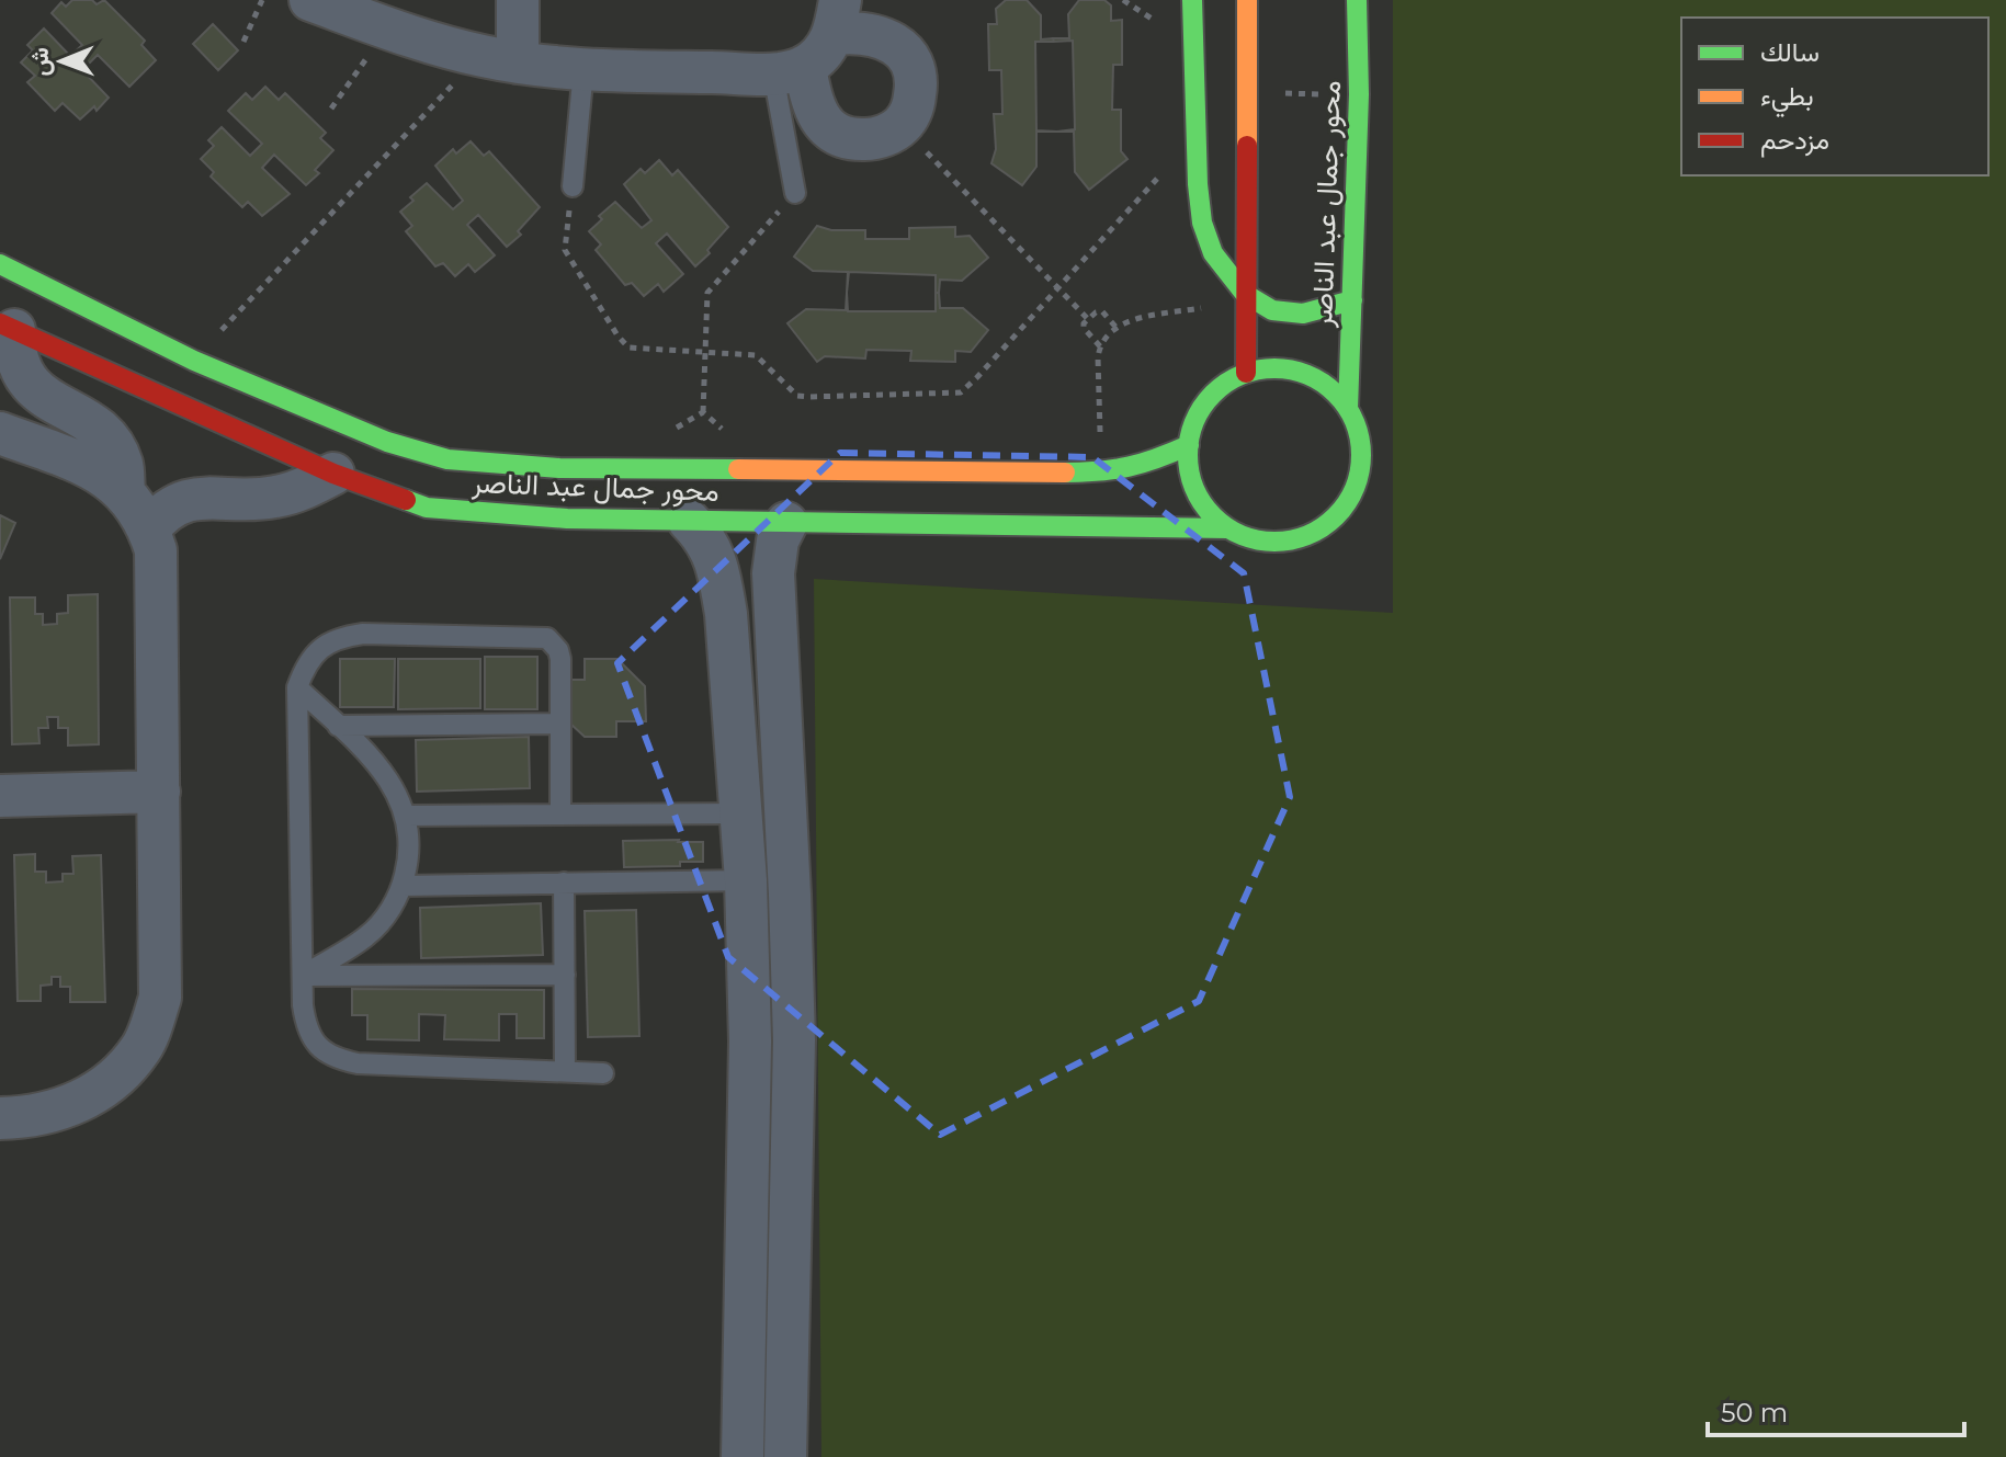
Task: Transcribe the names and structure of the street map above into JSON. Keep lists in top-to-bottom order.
{
  "streets": {
    "street": ["محور جمال عبد الناصر"]
  },
  "legend": ["سالك", "بطيء", "مزدحم"],
  "scale_bar": "50 m",
  "north": "left"
}
